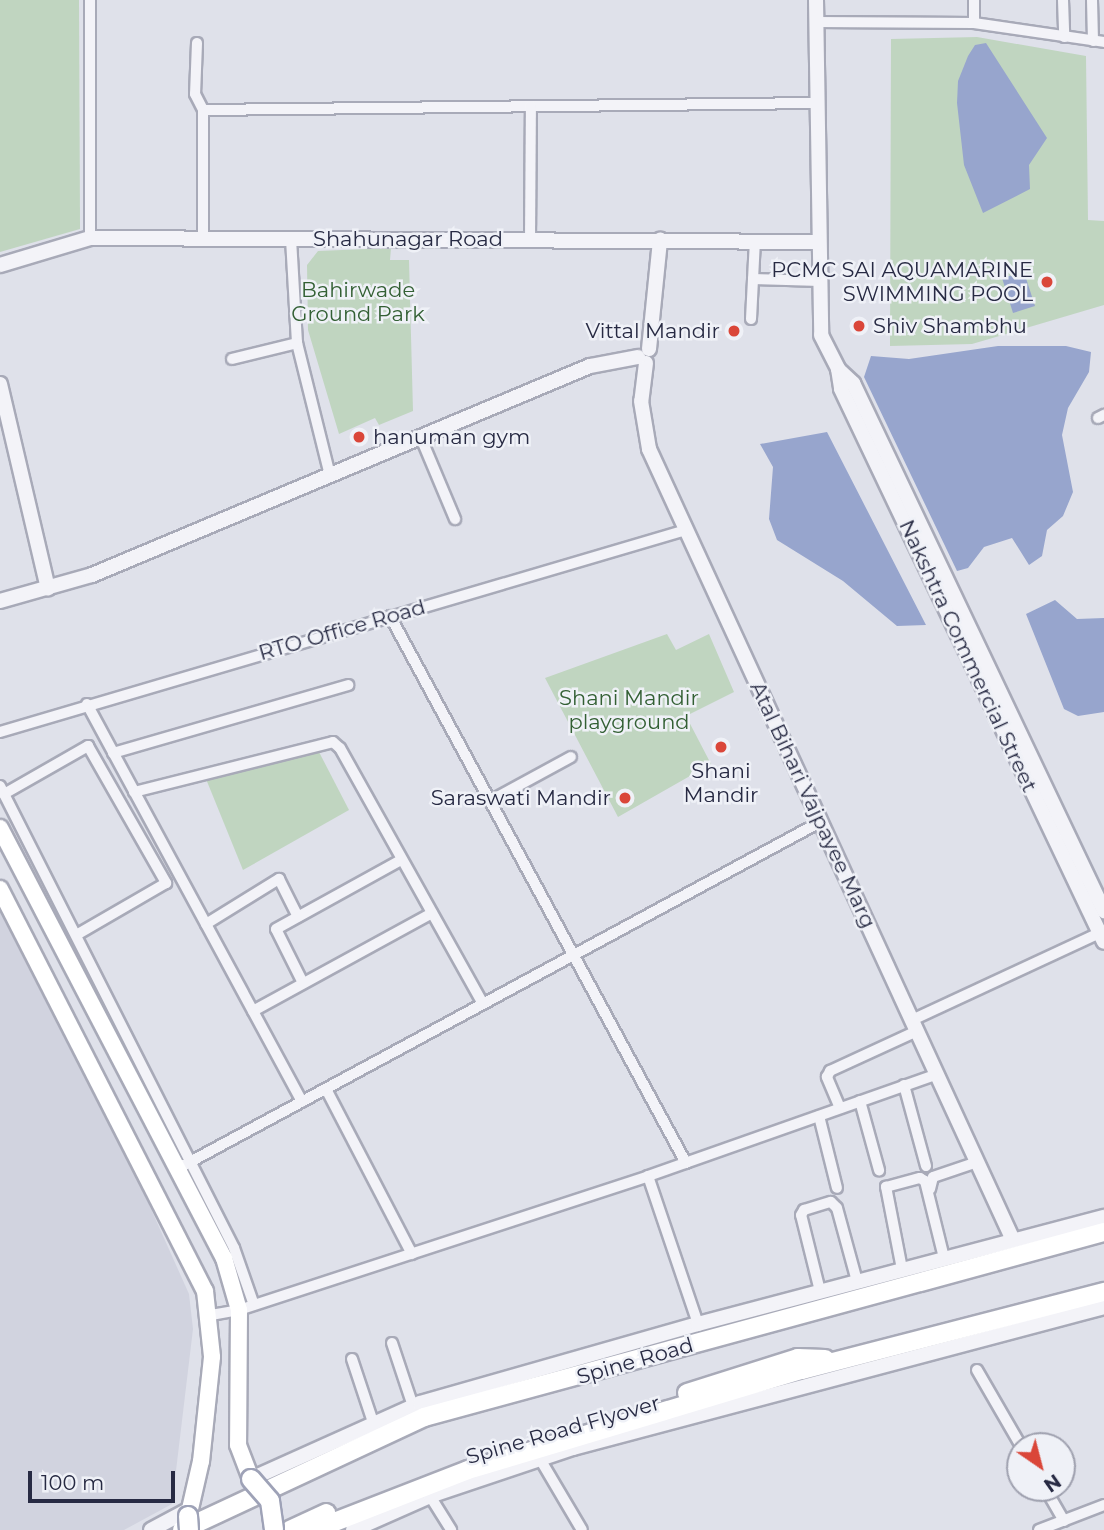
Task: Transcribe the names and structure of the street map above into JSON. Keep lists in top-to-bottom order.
{
  "streets": {
    "main road": ["Spine Road", "Spine Road Flyover"],
    "street": [
      "Shahunagar Road",
      "RTO Office Road",
      "Nakshtra Commercial Street",
      "Atal Bihari Vajpayee Marg"
    ]
  },
  "crossings": [
    ["Shahunagar Road", "Nakshtra Commercial Street"],
    ["Shahunagar Road", "Atal Bihari Vajpayee Marg"],
    ["RTO Office Road", "Atal Bihari Vajpayee Marg"],
    ["Atal Bihari Vajpayee Marg", "Spine Road"]
  ],
  "parks": ["Bahirwade Ground Park", "Shani Mandir playground"],
  "places": [
    "PCMC SAI AQUAMARINE SWIMMING POOL",
    "Shiv Shambhu",
    "Vittal Mandir",
    "hanuman gym",
    "Shani Mandir",
    "Saraswati Mandir"
  ],
  "scale_bar": "100 m",
  "north": "bottom right"
}
